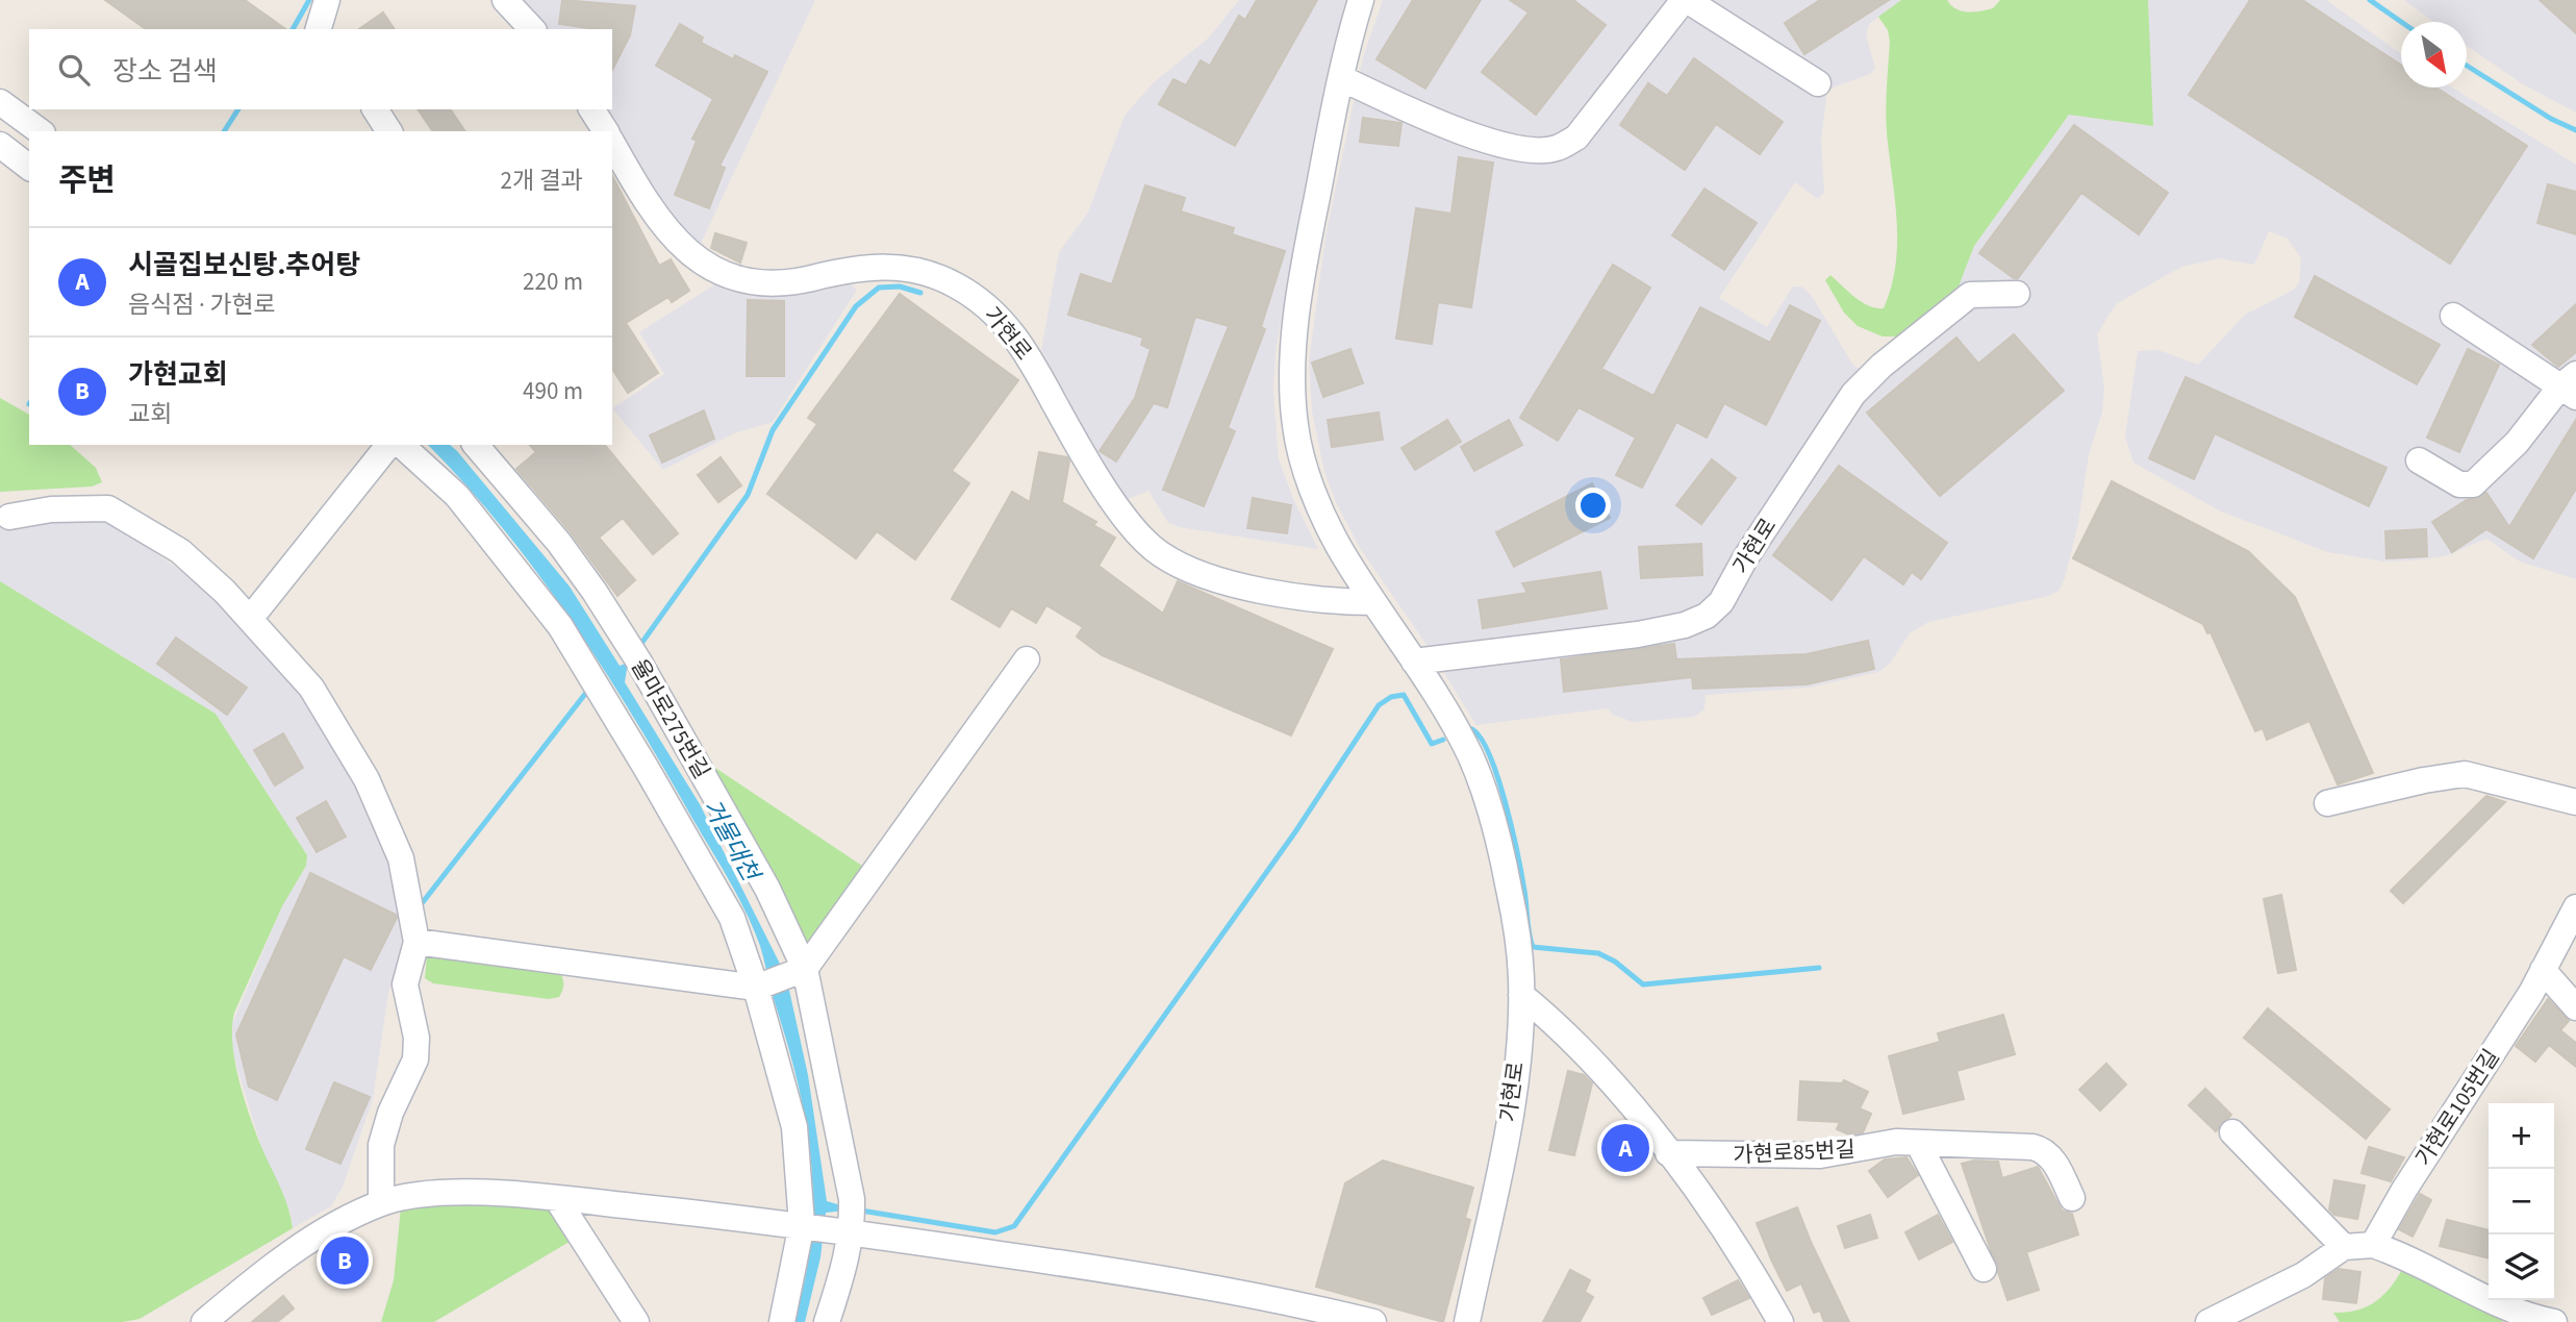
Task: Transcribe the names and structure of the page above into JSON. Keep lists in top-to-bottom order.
{
  "streets": {
    "street": [
      "가현로",
      "율마로275번길",
      "가현로105번길",
      "가현로85번길"
    ]
  },
  "water": ["거물대천"],
  "north": "bottom right",
  "page": {
    "search": "장소 검색",
    "heading": ["주변", "2개 결과"],
    "list": [
      {
        "mark": "A",
        "name": "시골집보신탕.추어탕",
        "note": "음식점 · 가현로",
        "value": "220 m"
      },
      {
        "mark": "B",
        "name": "가현교회",
        "note": "교회",
        "value": "490 m"
      }
    ],
    "map_buttons": ["+", "−"],
    "pins": ["A", "B"]
  }
}
